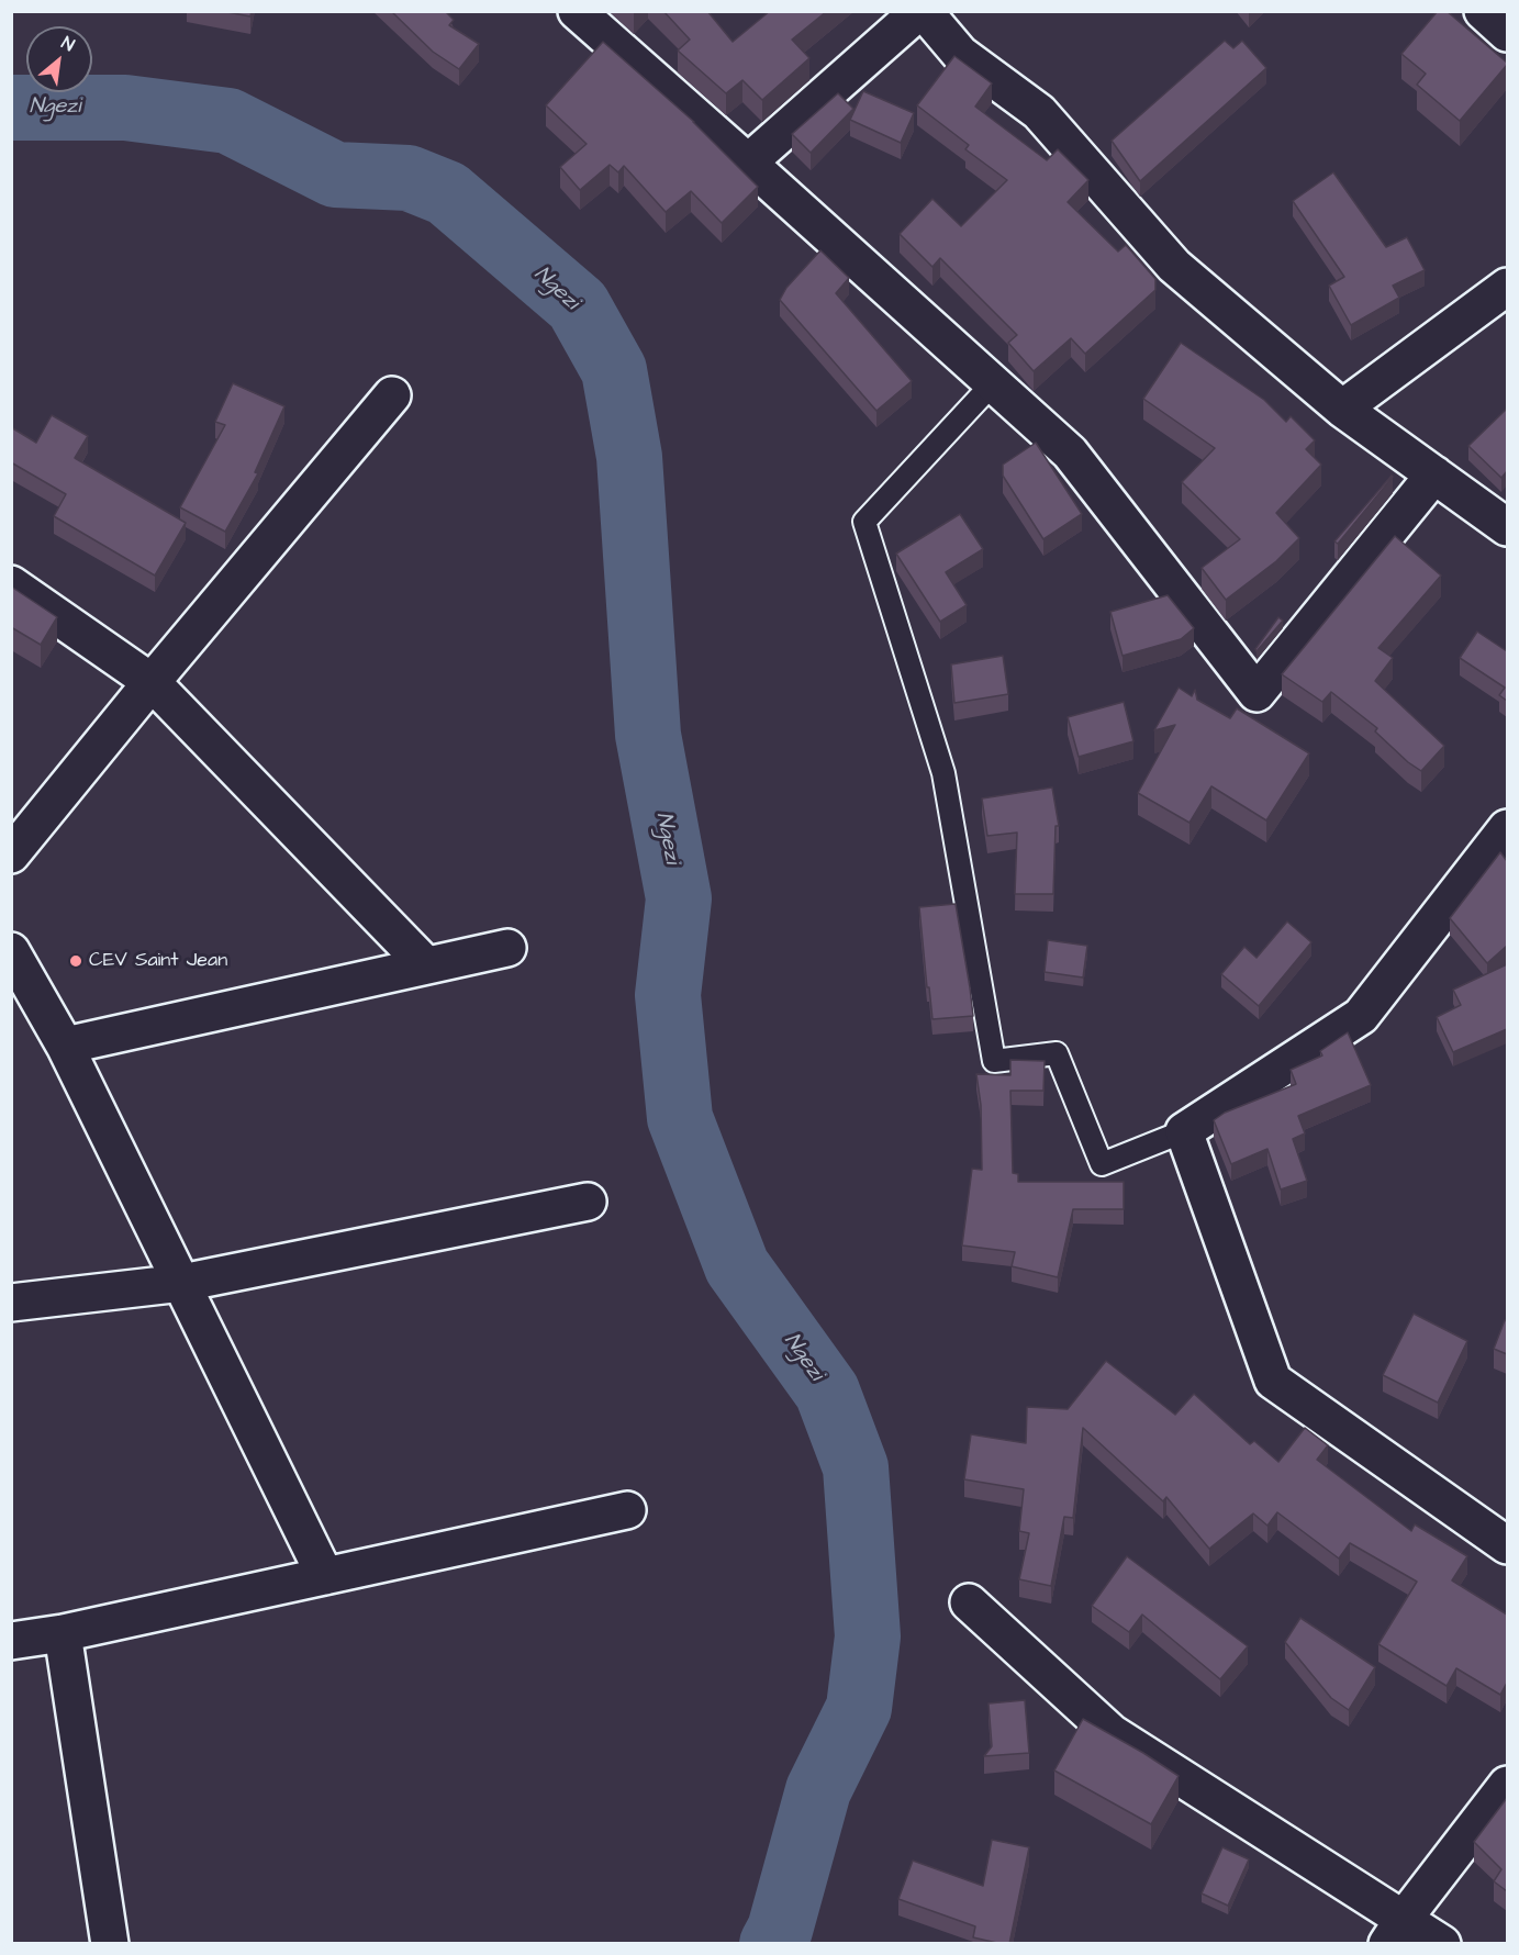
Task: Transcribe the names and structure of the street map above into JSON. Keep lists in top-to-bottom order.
{
  "water": ["Ngezi"],
  "places": ["CEV Saint Jean"],
  "north": "top right"
}
